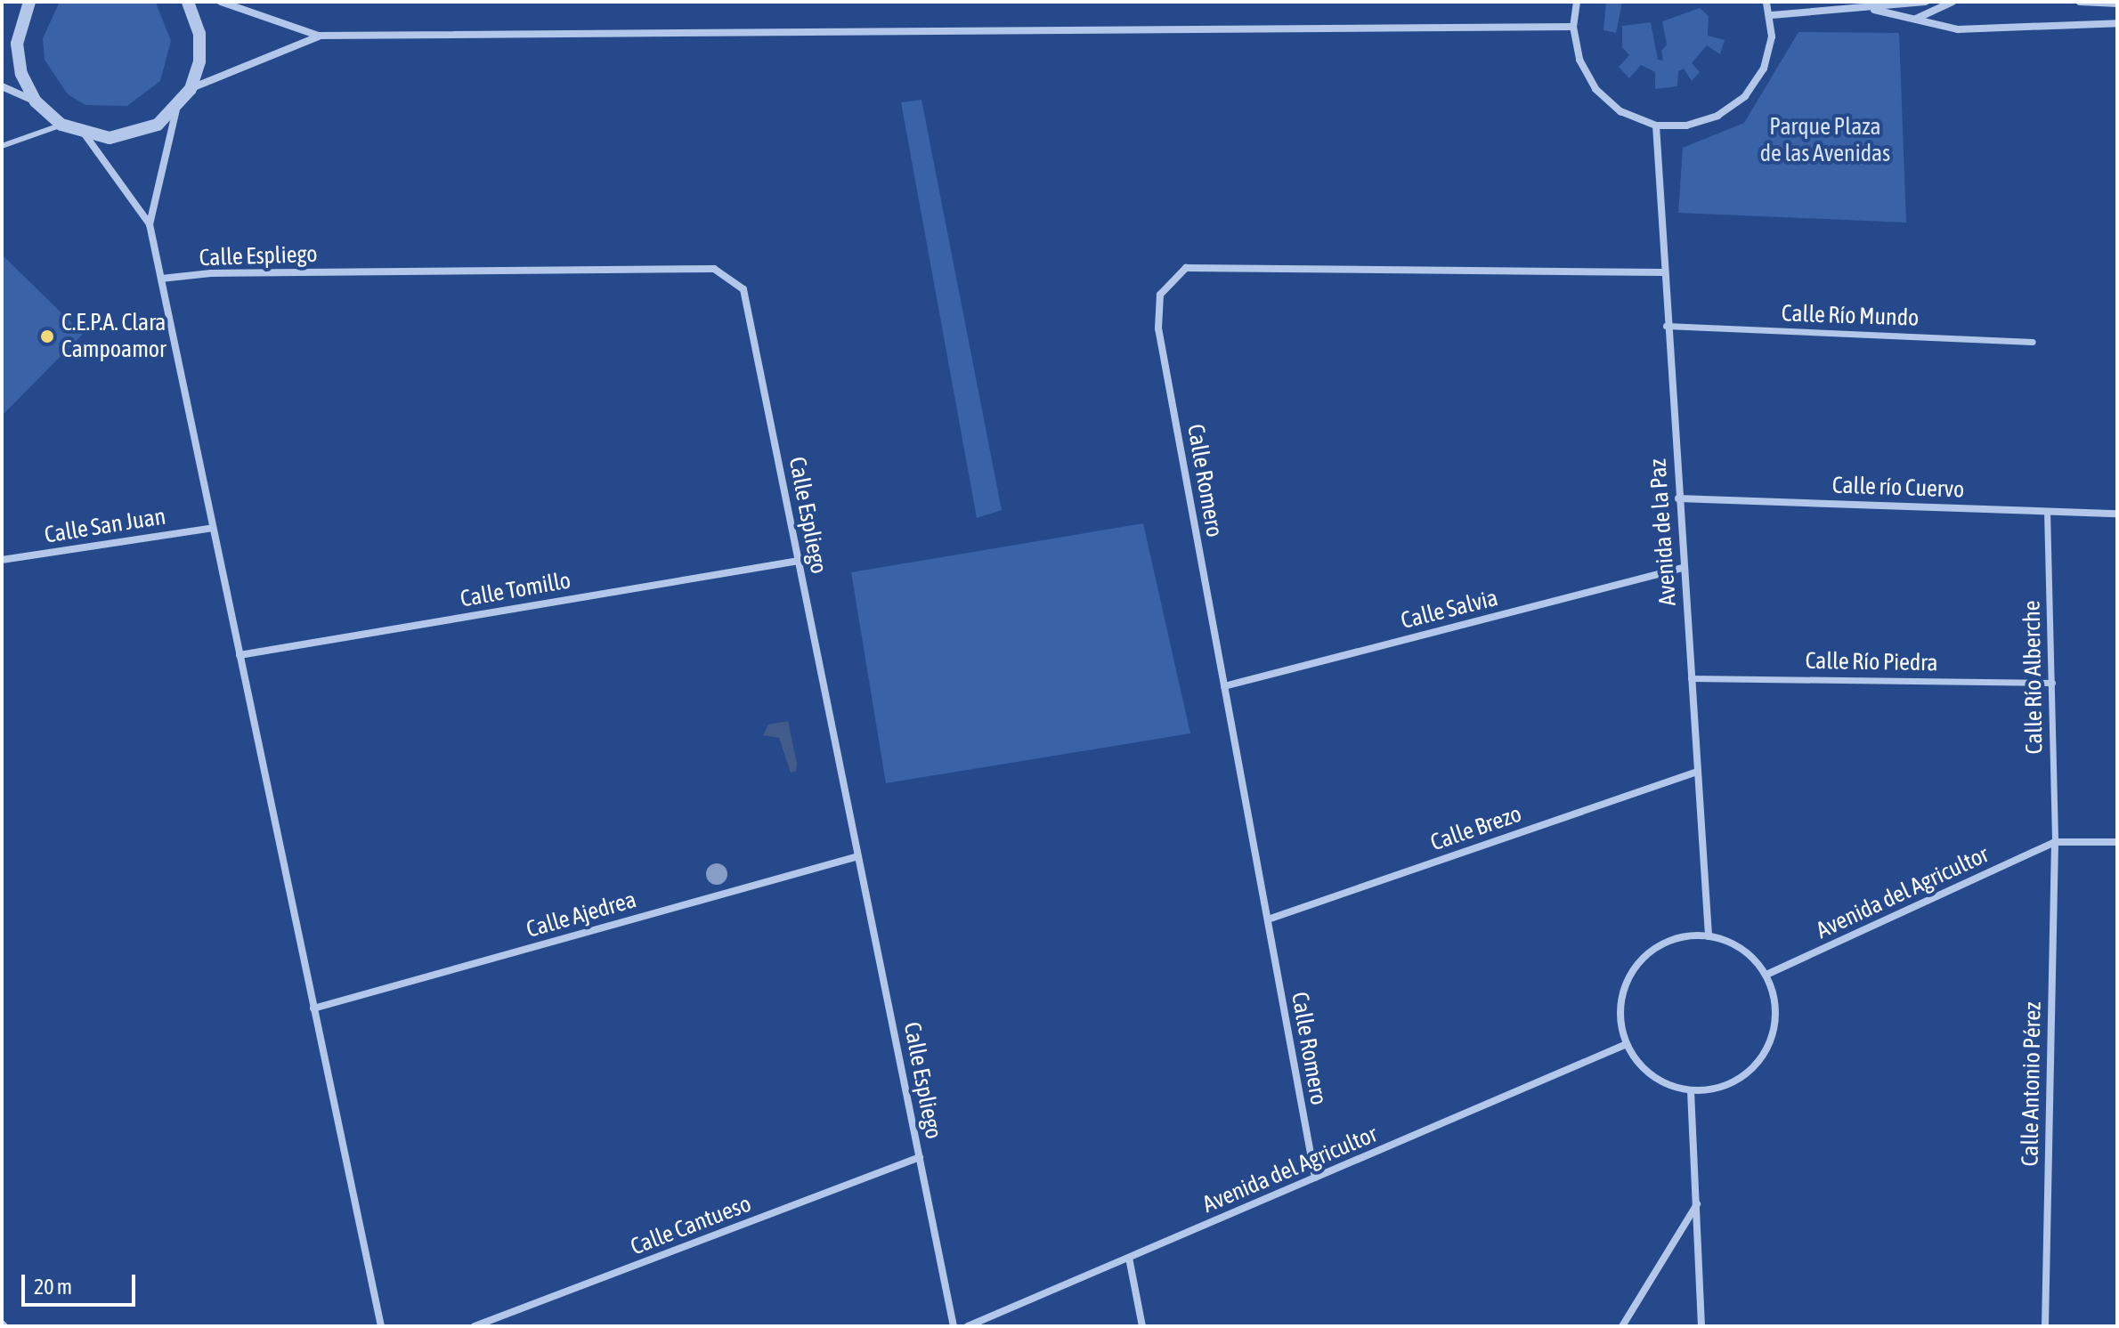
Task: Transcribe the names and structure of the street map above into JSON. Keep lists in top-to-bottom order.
{
  "streets": {
    "street": [
      "Calle Espliego",
      "Calle Río Mundo",
      "Calle Romero",
      "Calle río Cuervo",
      "Calle San Juan",
      "Avenida de la Paz",
      "Calle Tomillo",
      "Calle Salvia",
      "Calle Río Piedra",
      "Calle Río Alberche",
      "Calle Brezo",
      "Avenida del Agricultor",
      "Calle Ajedrea",
      "Calle Antonio Pérez",
      "Calle Cantueso"
    ]
  },
  "crossings": [
    ["Calle Espliego", "Calle Tomillo"],
    ["Calle Espliego", "Calle Ajedrea"],
    ["Calle Espliego", "Calle Cantueso"],
    ["Calle Río Mundo", "Avenida de la Paz"],
    ["Calle Romero", "Avenida de la Paz"],
    ["Calle Romero", "Calle Salvia"],
    ["Calle Romero", "Calle Brezo"],
    ["Calle Romero", "Avenida del Agricultor"],
    ["Calle río Cuervo", "Avenida de la Paz"],
    ["Calle río Cuervo", "Calle Río Alberche"],
    ["Avenida de la Paz", "Calle Salvia"],
    ["Avenida de la Paz", "Calle Río Piedra"],
    ["Avenida de la Paz", "Calle Brezo"],
    ["Avenida de la Paz", "Avenida del Agricultor"],
    ["Calle Río Piedra", "Calle Río Alberche"],
    ["Calle Río Alberche", "Avenida del Agricultor"],
    ["Calle Río Alberche", "Calle Antonio Pérez"],
    ["Avenida del Agricultor", "Calle Antonio Pérez"]
  ],
  "parks": ["Parque Plaza de las Avenidas"],
  "places": ["C.E.P.A. Clara Campoamor"],
  "scale_bar": "20 m"
}
